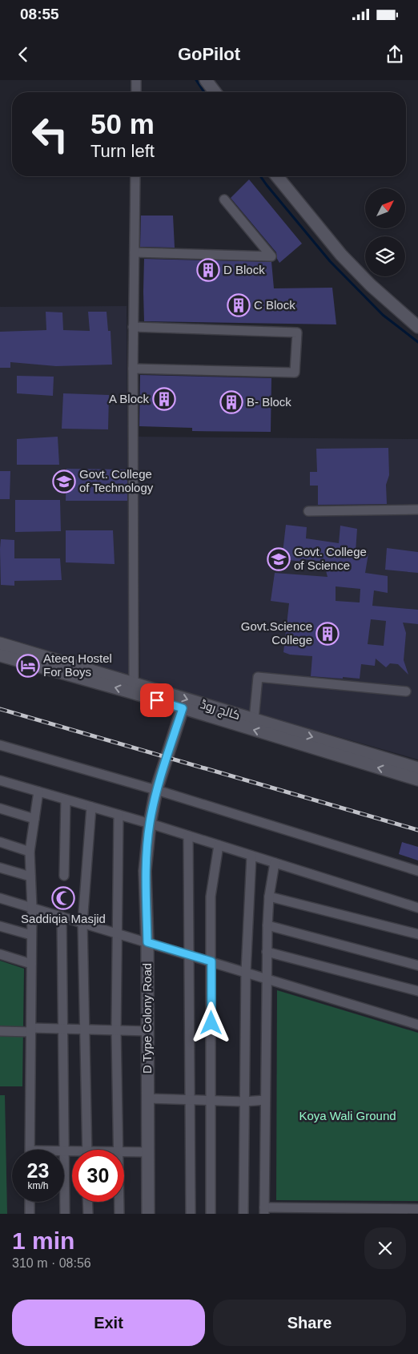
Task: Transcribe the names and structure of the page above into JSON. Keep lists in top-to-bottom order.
{
  "streets": {
    "main road": ["کالج روڈ", "D Type Colony Road"]
  },
  "crossings": [
    ["کالج روڈ", "D Type Colony Road"]
  ],
  "parks": ["Koya Wali Ground"],
  "places": {
    "building": [
      "D Block",
      "C Block",
      "A Block",
      "B- Block",
      "Govt.Science College"
    ],
    "school or university": ["Govt. College of Technology", "Govt. College of Science"],
    "hotel": ["Ateeq Hostel For Boys"],
    "mosque": ["Saddiqia Masjid"]
  },
  "north": "top right",
  "page": {
    "status": "08:55",
    "header": "GoPilot",
    "turn": ["50 m", "Turn left"],
    "speed": "23 km/h",
    "limit": "30",
    "heading": ["1 min", "310 m · 08:56"],
    "buttons": ["Exit", "Share"]
  }
}
